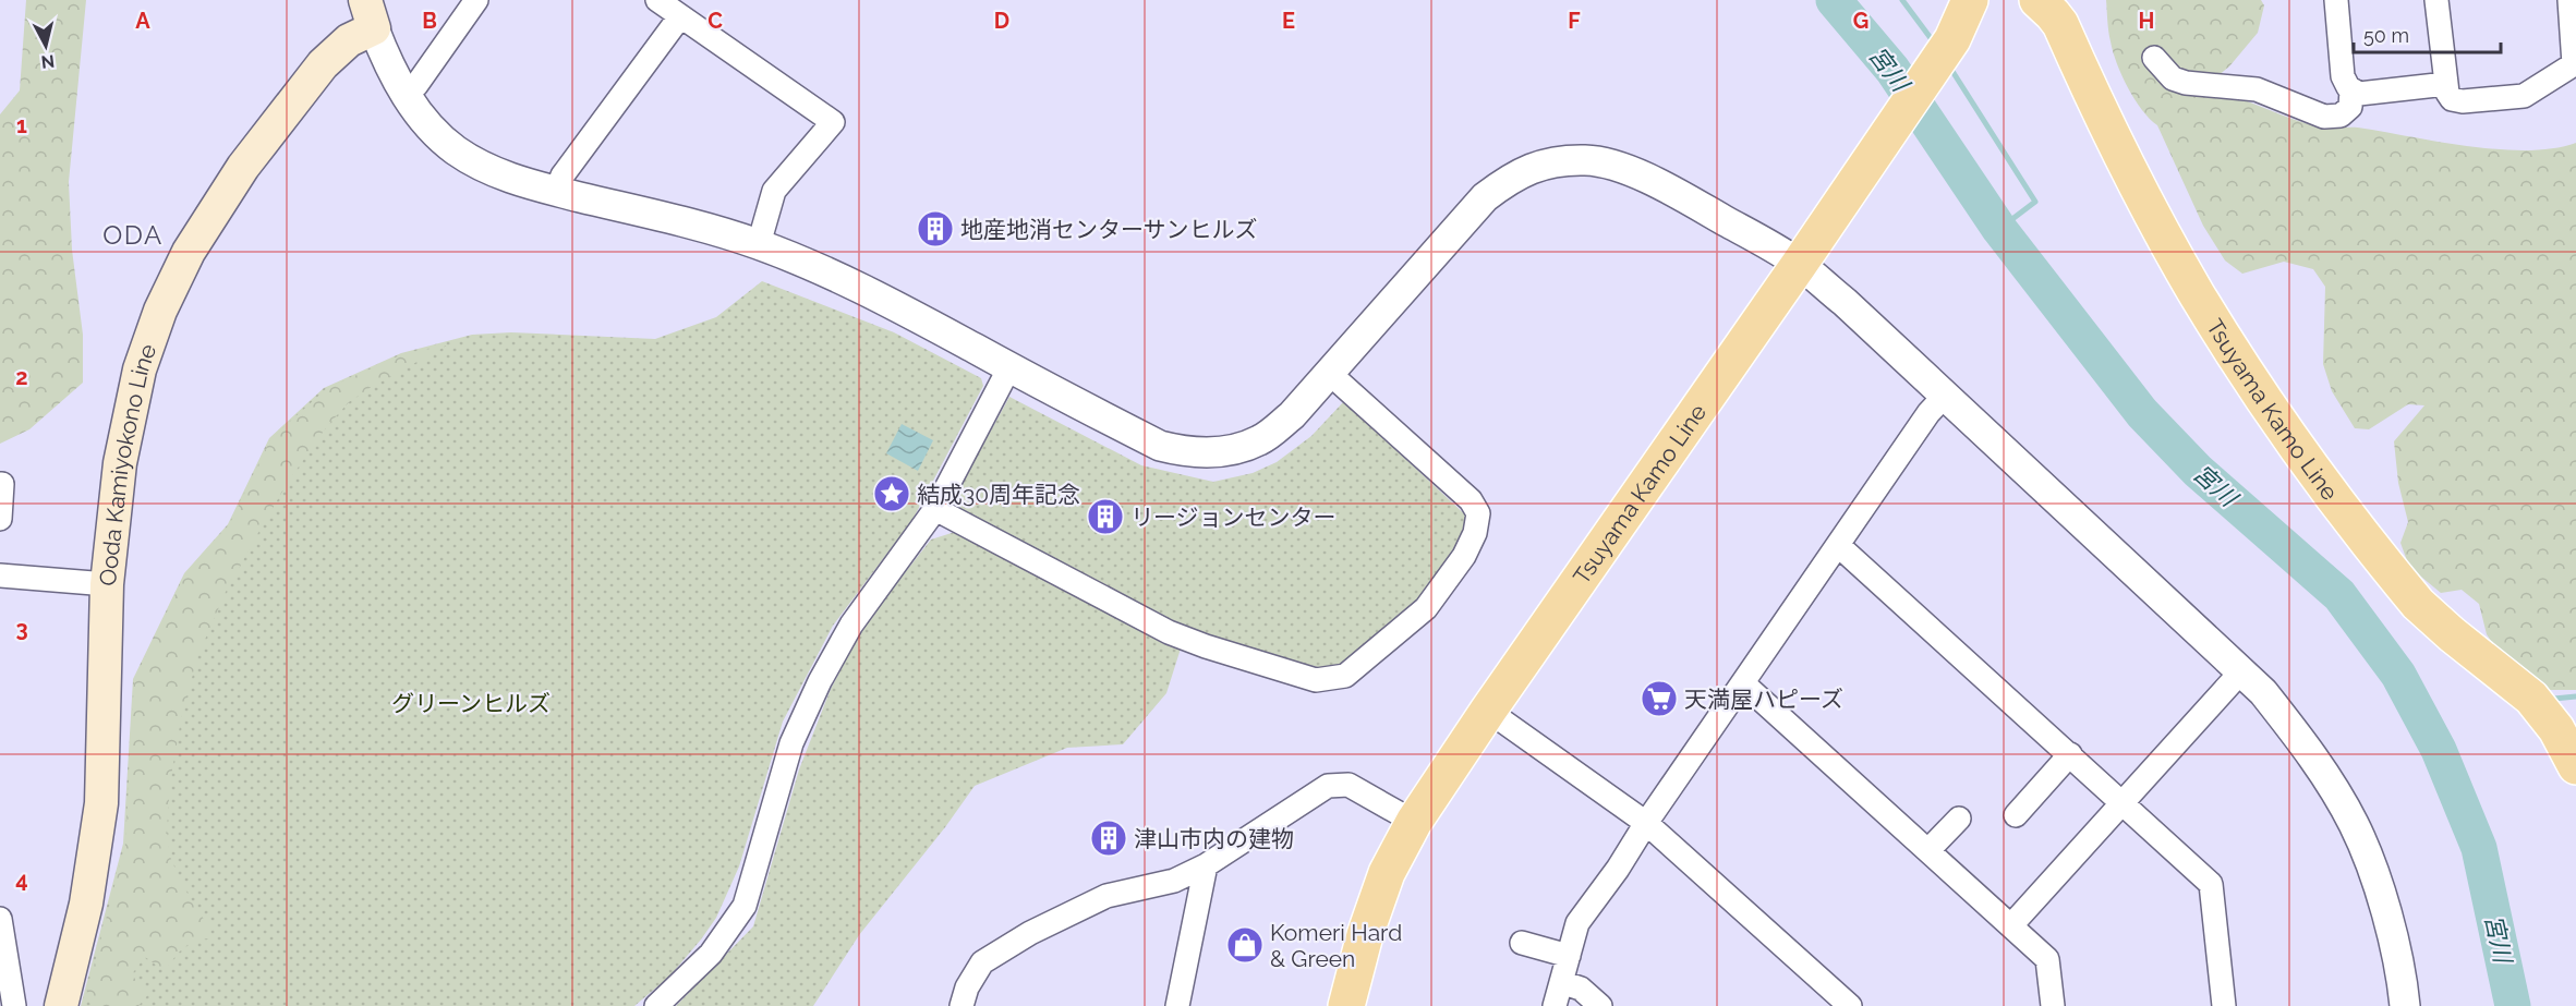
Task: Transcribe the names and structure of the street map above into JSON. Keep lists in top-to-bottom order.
{
  "streets": {
    "main road": ["Tsuyama Kamo Line", "Ooda Kamiyokono Line"]
  },
  "districts": ["ODA"],
  "water": ["宮川"],
  "parks": ["グリーンヒルズ"],
  "places": {
    "building": ["地産地消センターサンヒルズ", "リージョンセンター", "津山市内の建物"],
    "place": ["結成30周年記念"],
    "supermarket": ["天満屋ハピーズ"],
    "shop": ["Komeri Hard & Green"]
  },
  "scale_bar": "50 m",
  "north": "bottom",
  "grid": {
    "columns": [
      "A",
      "B",
      "C",
      "D",
      "E",
      "F",
      "G",
      "H"
    ],
    "rows": [
      "1",
      "2",
      "3",
      "4"
    ]
  }
}
